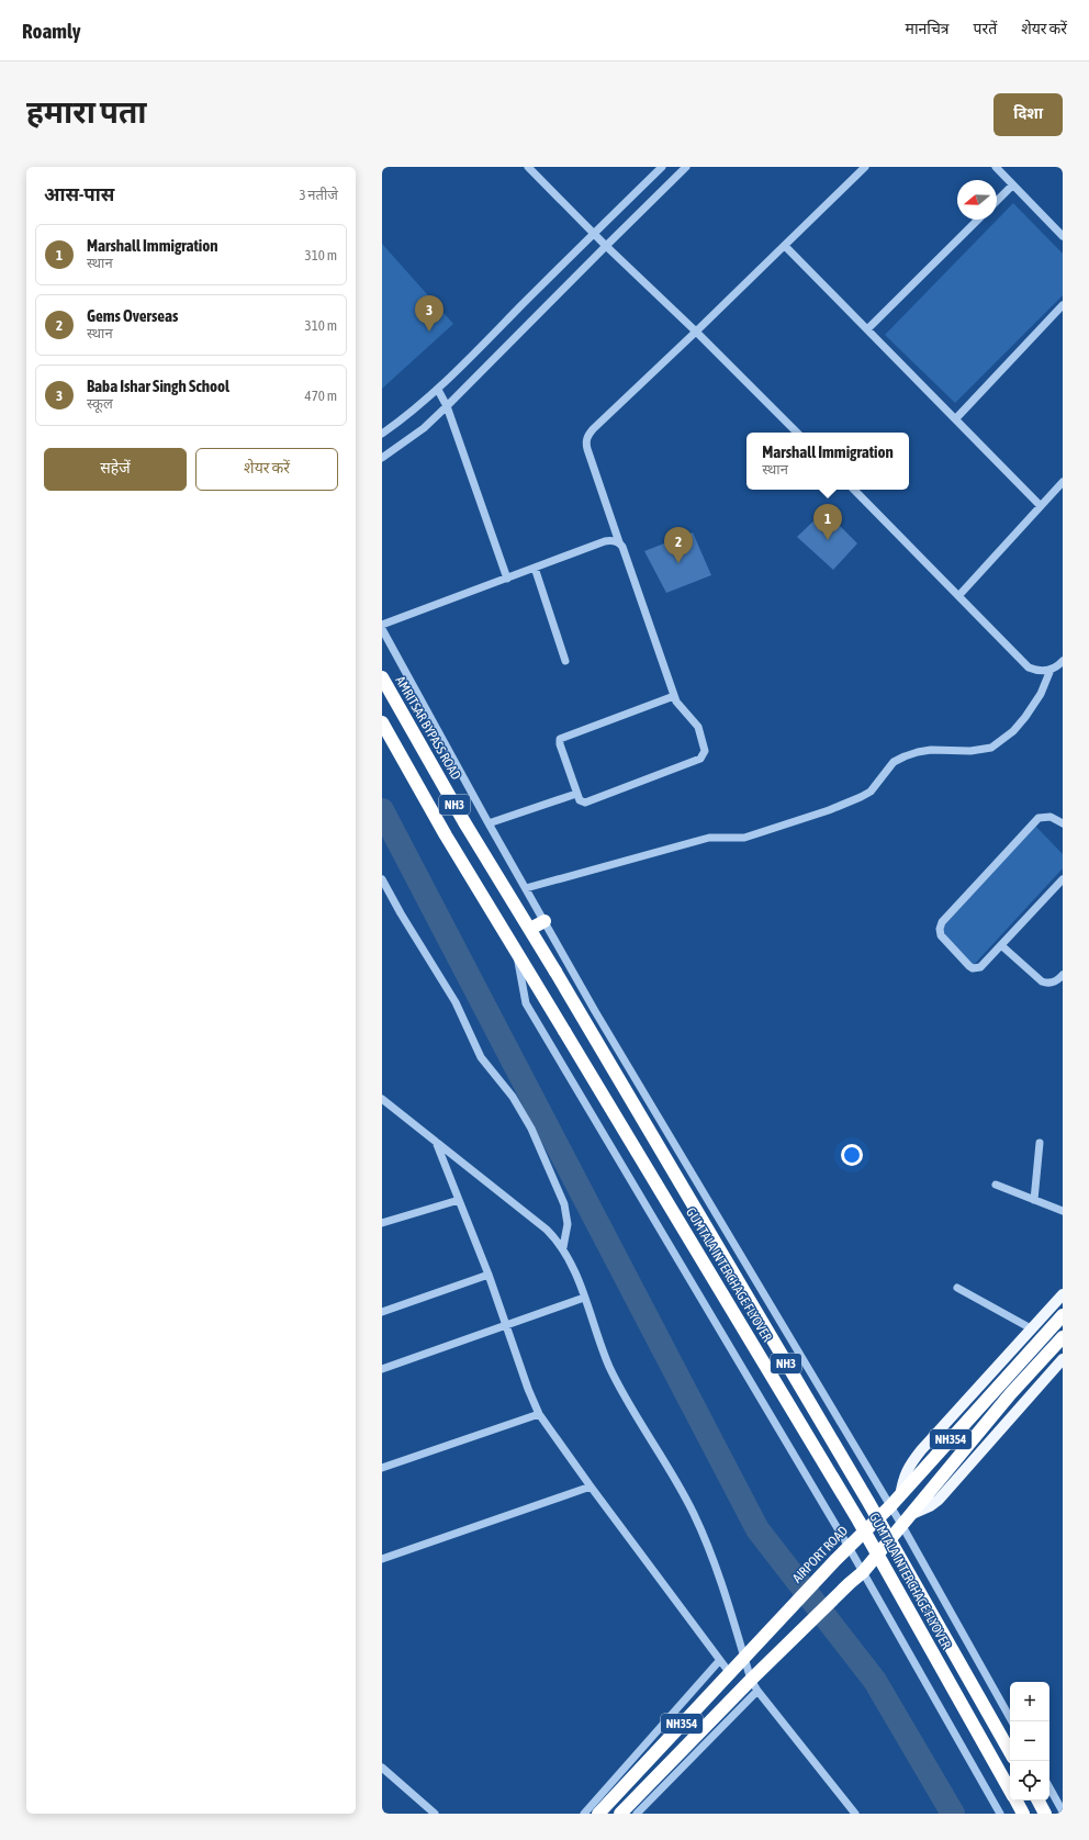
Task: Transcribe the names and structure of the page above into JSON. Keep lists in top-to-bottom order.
{
  "streets": {
    "highway": [
      "AMRITSAR BYPASS ROAD",
      "NH3",
      "GUMTALA INTERCHAGE FLYOVER",
      "NH354",
      "AIRPORT ROAD"
    ]
  },
  "crossings": [
    ["AMRITSAR BYPASS ROAD", "GUMTALA INTERCHAGE FLYOVER"],
    ["NH3", "GUMTALA INTERCHAGE FLYOVER"]
  ],
  "north": "left",
  "page": {
    "header": "Roamly",
    "nav": ["मानचित्र", "परतें", "शेयर करें"],
    "buttons": [
      "दिशा",
      ["सहेजें", "शेयर करें"]
    ],
    "title": "हमारा पता",
    "heading": ["आस-पास", "3 नतीजे"],
    "list": [
      {
        "mark": "1",
        "name": "Marshall Immigration",
        "note": "स्थान",
        "value": "310 m"
      },
      {
        "mark": "2",
        "name": "Gems Overseas",
        "note": "स्थान",
        "value": "310 m"
      },
      {
        "mark": "3",
        "name": "Baba Ishar Singh School",
        "note": "स्कूल",
        "value": "470 m"
      }
    ],
    "pins": ["3", "1", "2"],
    "popup": ["Marshall Immigration", "स्थान"],
    "map_buttons": ["+", "−"]
  }
}
